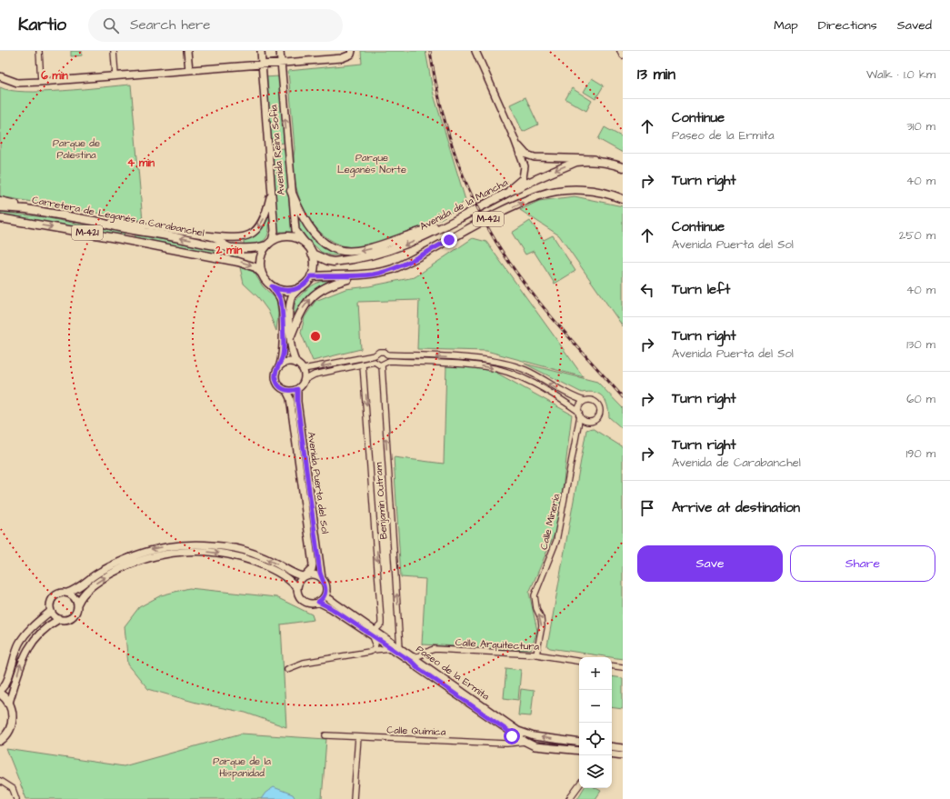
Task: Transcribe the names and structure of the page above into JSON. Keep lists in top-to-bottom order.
{
  "streets": {
    "main road": [
      "Avenida Reina Sofía",
      "Avenida de la Mancha",
      "Carretera de Leganés a Carabanchel",
      "M-421",
      "Avenida Puerta del Sol",
      "Paseo de la Ermita"
    ],
    "street": [
      "Benjamín Outram",
      "Calle Minería",
      "Calle Arquitectura",
      "Calle Química"
    ]
  },
  "crossings": [
    ["Avenida Reina Sofía", "Avenida de la Mancha"],
    ["Avenida Reina Sofía", "M-421"],
    ["Avenida de la Mancha", "M-421"],
    ["Carretera de Leganés a Carabanchel", "M-421"],
    ["Avenida Puerta del Sol", "Paseo de la Ermita"],
    ["Benjamín Outram", "Paseo de la Ermita"],
    ["Calle Minería", "Calle Arquitectura"],
    ["Calle Arquitectura", "Paseo de la Ermita"],
    ["Paseo de la Ermita", "Calle Química"]
  ],
  "one_way": ["Calle Minería"],
  "parks": ["Parque de Palestina", "Parque Leganés Norte", "Parque de la Hispanidad"],
  "page": {
    "header": "Kartio",
    "search": "Search here",
    "nav": ["Map", "Directions", "Saved"],
    "heading": ["13 min", "Walk · 1.0 km"],
    "list": [
      ["Continue", "Paseo de la Ermita", "310 m"],
      ["Turn right", "40 m"],
      ["Continue", "Avenida Puerta del Sol", "250 m"],
      ["Turn left", "40 m"],
      ["Turn right", "Avenida Puerta del Sol", "130 m"],
      ["Turn right", "60 m"],
      ["Turn right", "Avenida de Carabanchel", "190 m"],
      "Arrive at destination"
    ],
    "buttons": ["Save", "Share"],
    "map_buttons": ["+", "−"]
  },
  "rings": ["6 min", "4 min", "2 min"]
}
